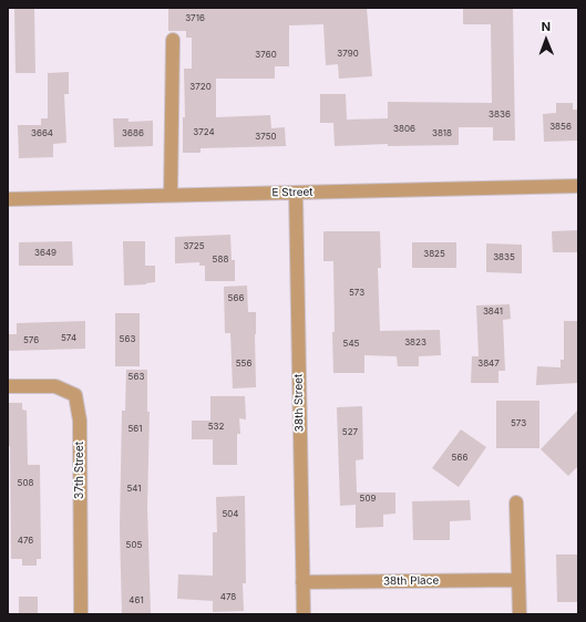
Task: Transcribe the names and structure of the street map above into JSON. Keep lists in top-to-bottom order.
{
  "streets": {
    "street": [
      "E Street",
      "38th Street",
      "37th Street",
      "38th Place"
    ]
  },
  "crossings": [
    ["E Street", "38th Street"],
    ["38th Street", "38th Place"]
  ],
  "house_numbers": [
    "3716",
    "3790",
    "3760",
    "3720",
    "3836",
    "3856",
    "3806",
    "3724",
    "3664",
    "3686",
    "3818",
    "3750",
    "3725",
    "3649",
    "3825",
    "3835",
    "588",
    "573",
    "566",
    "3841",
    "574",
    "563",
    "576",
    "3823",
    "545",
    "556",
    "3847",
    "563",
    "573",
    "532",
    "561",
    "527",
    "566",
    "508",
    "541",
    "509",
    "504",
    "476",
    "505",
    "478",
    "461"
  ],
  "north": "top"
}
